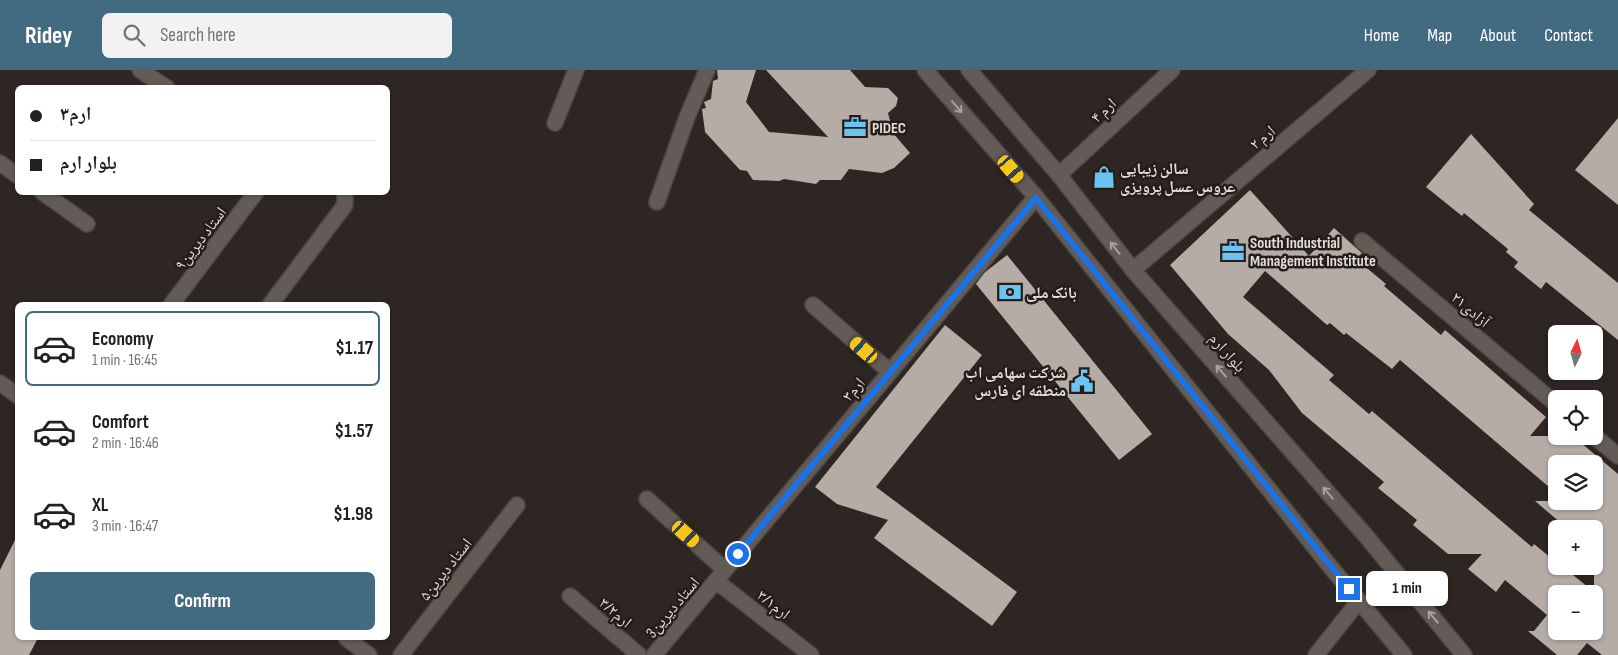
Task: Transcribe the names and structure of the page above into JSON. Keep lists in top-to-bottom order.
{
  "streets": {
    "street": [
      "ارم ۴",
      "ارم ۲",
      "استاد دیرین۹",
      "آزادی۲۱",
      "بلوار ارم",
      "ارم۳",
      "استاد دیرین۵",
      "۳/۱ارم",
      "3استاد دیرین",
      "۳/۲ارم"
    ]
  },
  "crossings": [
    ["ارم ۴", "بلوار ارم"],
    ["ارم ۲", "بلوار ارم"],
    ["ارم۳", "۳/۱ارم"],
    ["ارم۳", "3استاد دیرین"],
    ["۳/۱ارم", "3استاد دیرین"]
  ],
  "places": {
    "office": ["PIDEC", "South Industrial Management Institute"],
    "shop": ["سالن زیبایی عروس عسل پرويزی"],
    "bank": ["بانک ملی"],
    "public building": ["شرکت سهامی اب منطقه ای فارس"]
  },
  "north": "top",
  "page": {
    "header": "Ridey",
    "search": "Search here",
    "nav": [
      "Home",
      "Map",
      "About",
      "Contact"
    ],
    "banner": ["ارم۳", "بلوار ارم"],
    "list": [
      {
        "name": "Economy",
        "note": "1 min · 16:45",
        "value": "$1.17"
      },
      {
        "name": "Comfort",
        "note": "2 min · 16:46",
        "value": "$1.57"
      },
      {
        "name": "XL",
        "note": "3 min · 16:47",
        "value": "$1.98"
      }
    ],
    "map_buttons": ["+", "−"],
    "buttons": "Confirm",
    "bubble": "1 min"
  }
}
